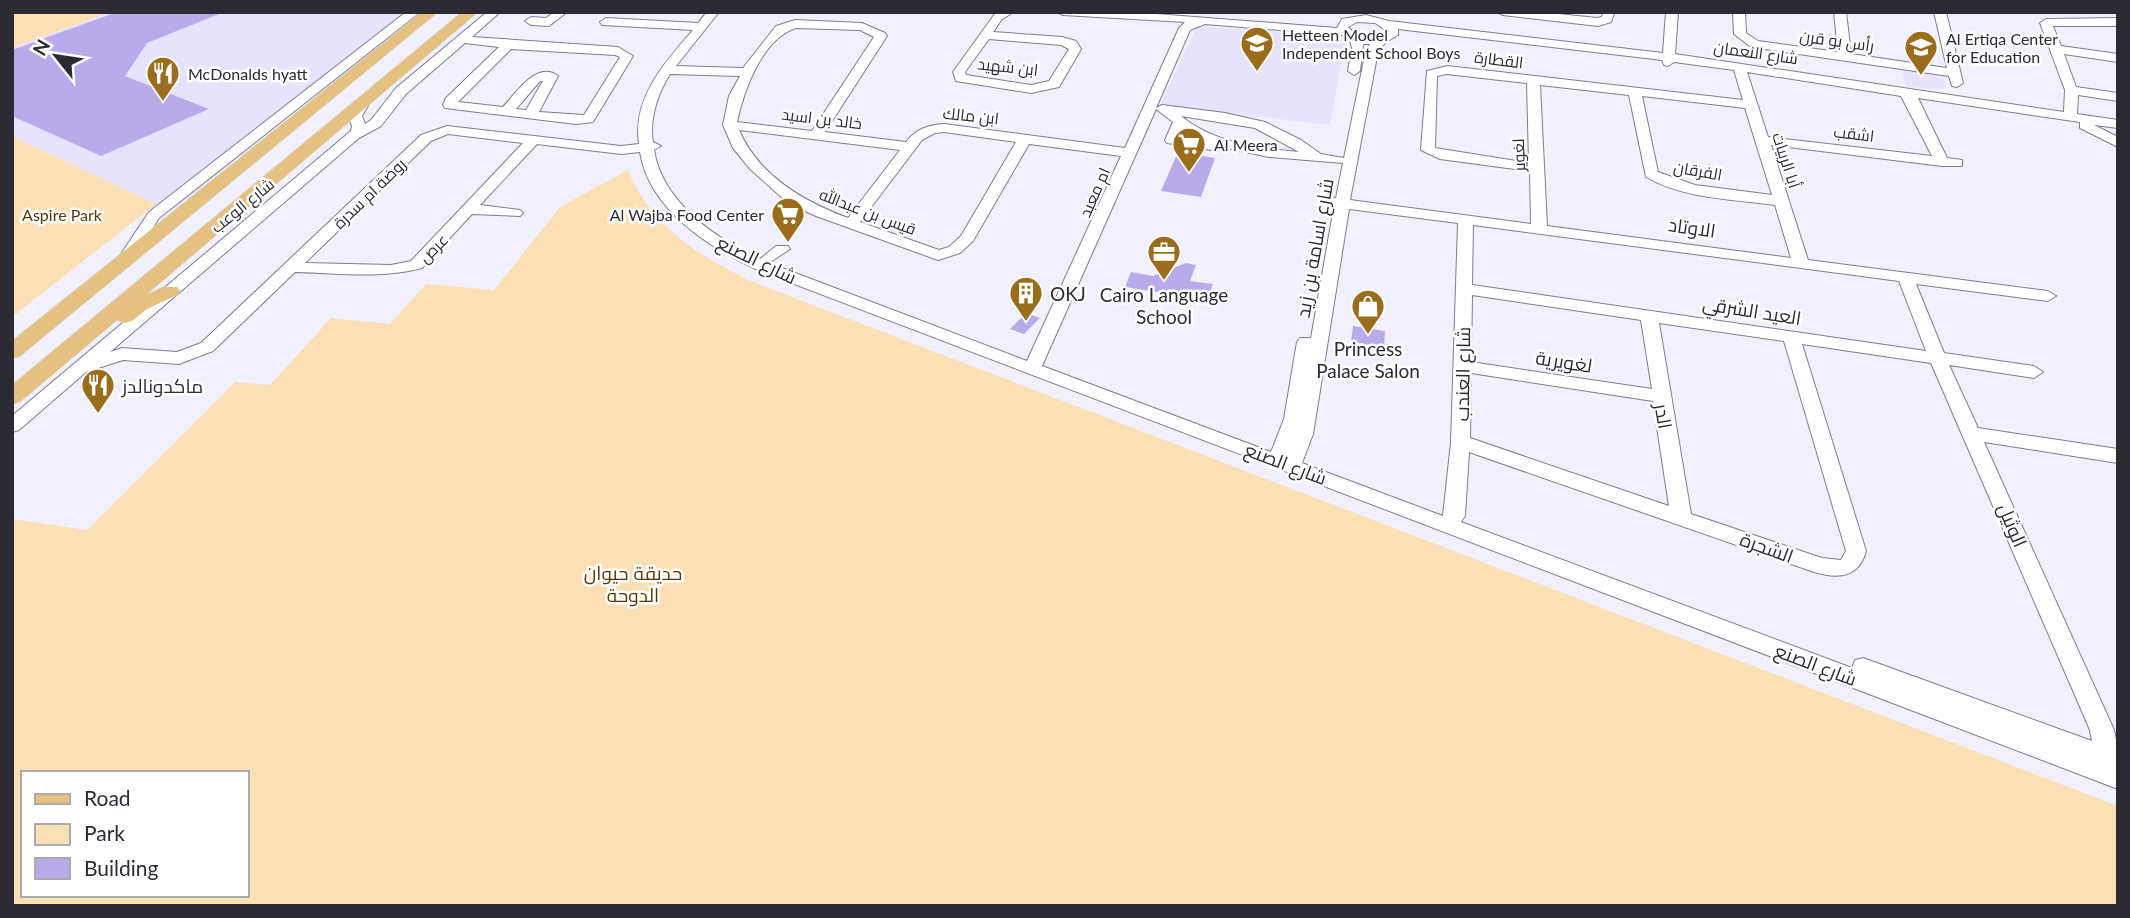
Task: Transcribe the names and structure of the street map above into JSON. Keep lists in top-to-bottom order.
{
  "streets": {
    "main road": ["شارع الوعب"],
    "street": [
      "رأس بو قرن",
      "شارع النعمان",
      "القطارة",
      "ابن شهيد",
      "ابن مالك",
      "خالد بن اسيد",
      "اشقب",
      "لغوير",
      "أبا الربيات",
      "الفرقان",
      "ام معبد",
      "روضة ام سدرة",
      "قيس بن عبدالله",
      "الاوتاد",
      "عرص",
      "شارع اسامة بن زيد",
      "شارع الصنع",
      "العيد الشرقي",
      "لغويرية",
      "شارع العندب",
      "الدر",
      "الوثيل",
      "الشجرة"
    ]
  },
  "crossings": [
    ["شارع النعمان", "اشقب"],
    ["شارع النعمان", "أبا الربيات"],
    ["شارع النعمان", "شارع اسامة بن زيد"],
    ["القطارة", "لغوير"],
    ["القطارة", "أبا الربيات"],
    ["القطارة", "الفرقان"],
    ["ابن مالك", "خالد بن اسيد"],
    ["ابن مالك", "ام معبد"],
    ["ابن مالك", "قيس بن عبدالله"],
    ["خالد بن اسيد", "قيس بن عبدالله"],
    ["اشقب", "أبا الربيات"],
    ["لغوير", "الاوتاد"],
    ["أبا الربيات", "الفرقان"],
    ["أبا الربيات", "الاوتاد"],
    ["ام معبد", "شارع الصنع"],
    ["روضة ام سدرة", "عرص"],
    ["روضة ام سدرة", "شارع الصنع"],
    ["الاوتاد", "شارع اسامة بن زيد"],
    ["الاوتاد", "شارع العندب"],
    ["الاوتاد", "الوثيل"],
    ["شارع اسامة بن زيد", "شارع الصنع"],
    ["شارع الصنع", "شارع العندب"],
    ["شارع الصنع", "الوثيل"],
    ["العيد الشرقي", "شارع العندب"],
    ["العيد الشرقي", "الدر"],
    ["العيد الشرقي", "الوثيل"],
    ["العيد الشرقي", "الشجرة"],
    ["لغويرية", "شارع العندب"],
    ["لغويرية", "الدر"],
    ["شارع العندب", "الشجرة"],
    ["الدر", "الشجرة"]
  ],
  "parks": ["Aspire Park", "حديقة حيوان الدوحة"],
  "places": {
    "school or university": ["Hetteen Model Independent School Boys", "Al Ertiqa Center for Education"],
    "restaurant": ["McDonalds hyatt", "ماكدونالدز"],
    "supermarket": ["Al Meera", "Al Wajba Food Center"],
    "office": ["Cairo Language School"],
    "building": ["OKJ"],
    "shop": ["Princess Palace Salon"]
  },
  "legend": ["Road", "Park", "Building"],
  "north": "top left"
}
